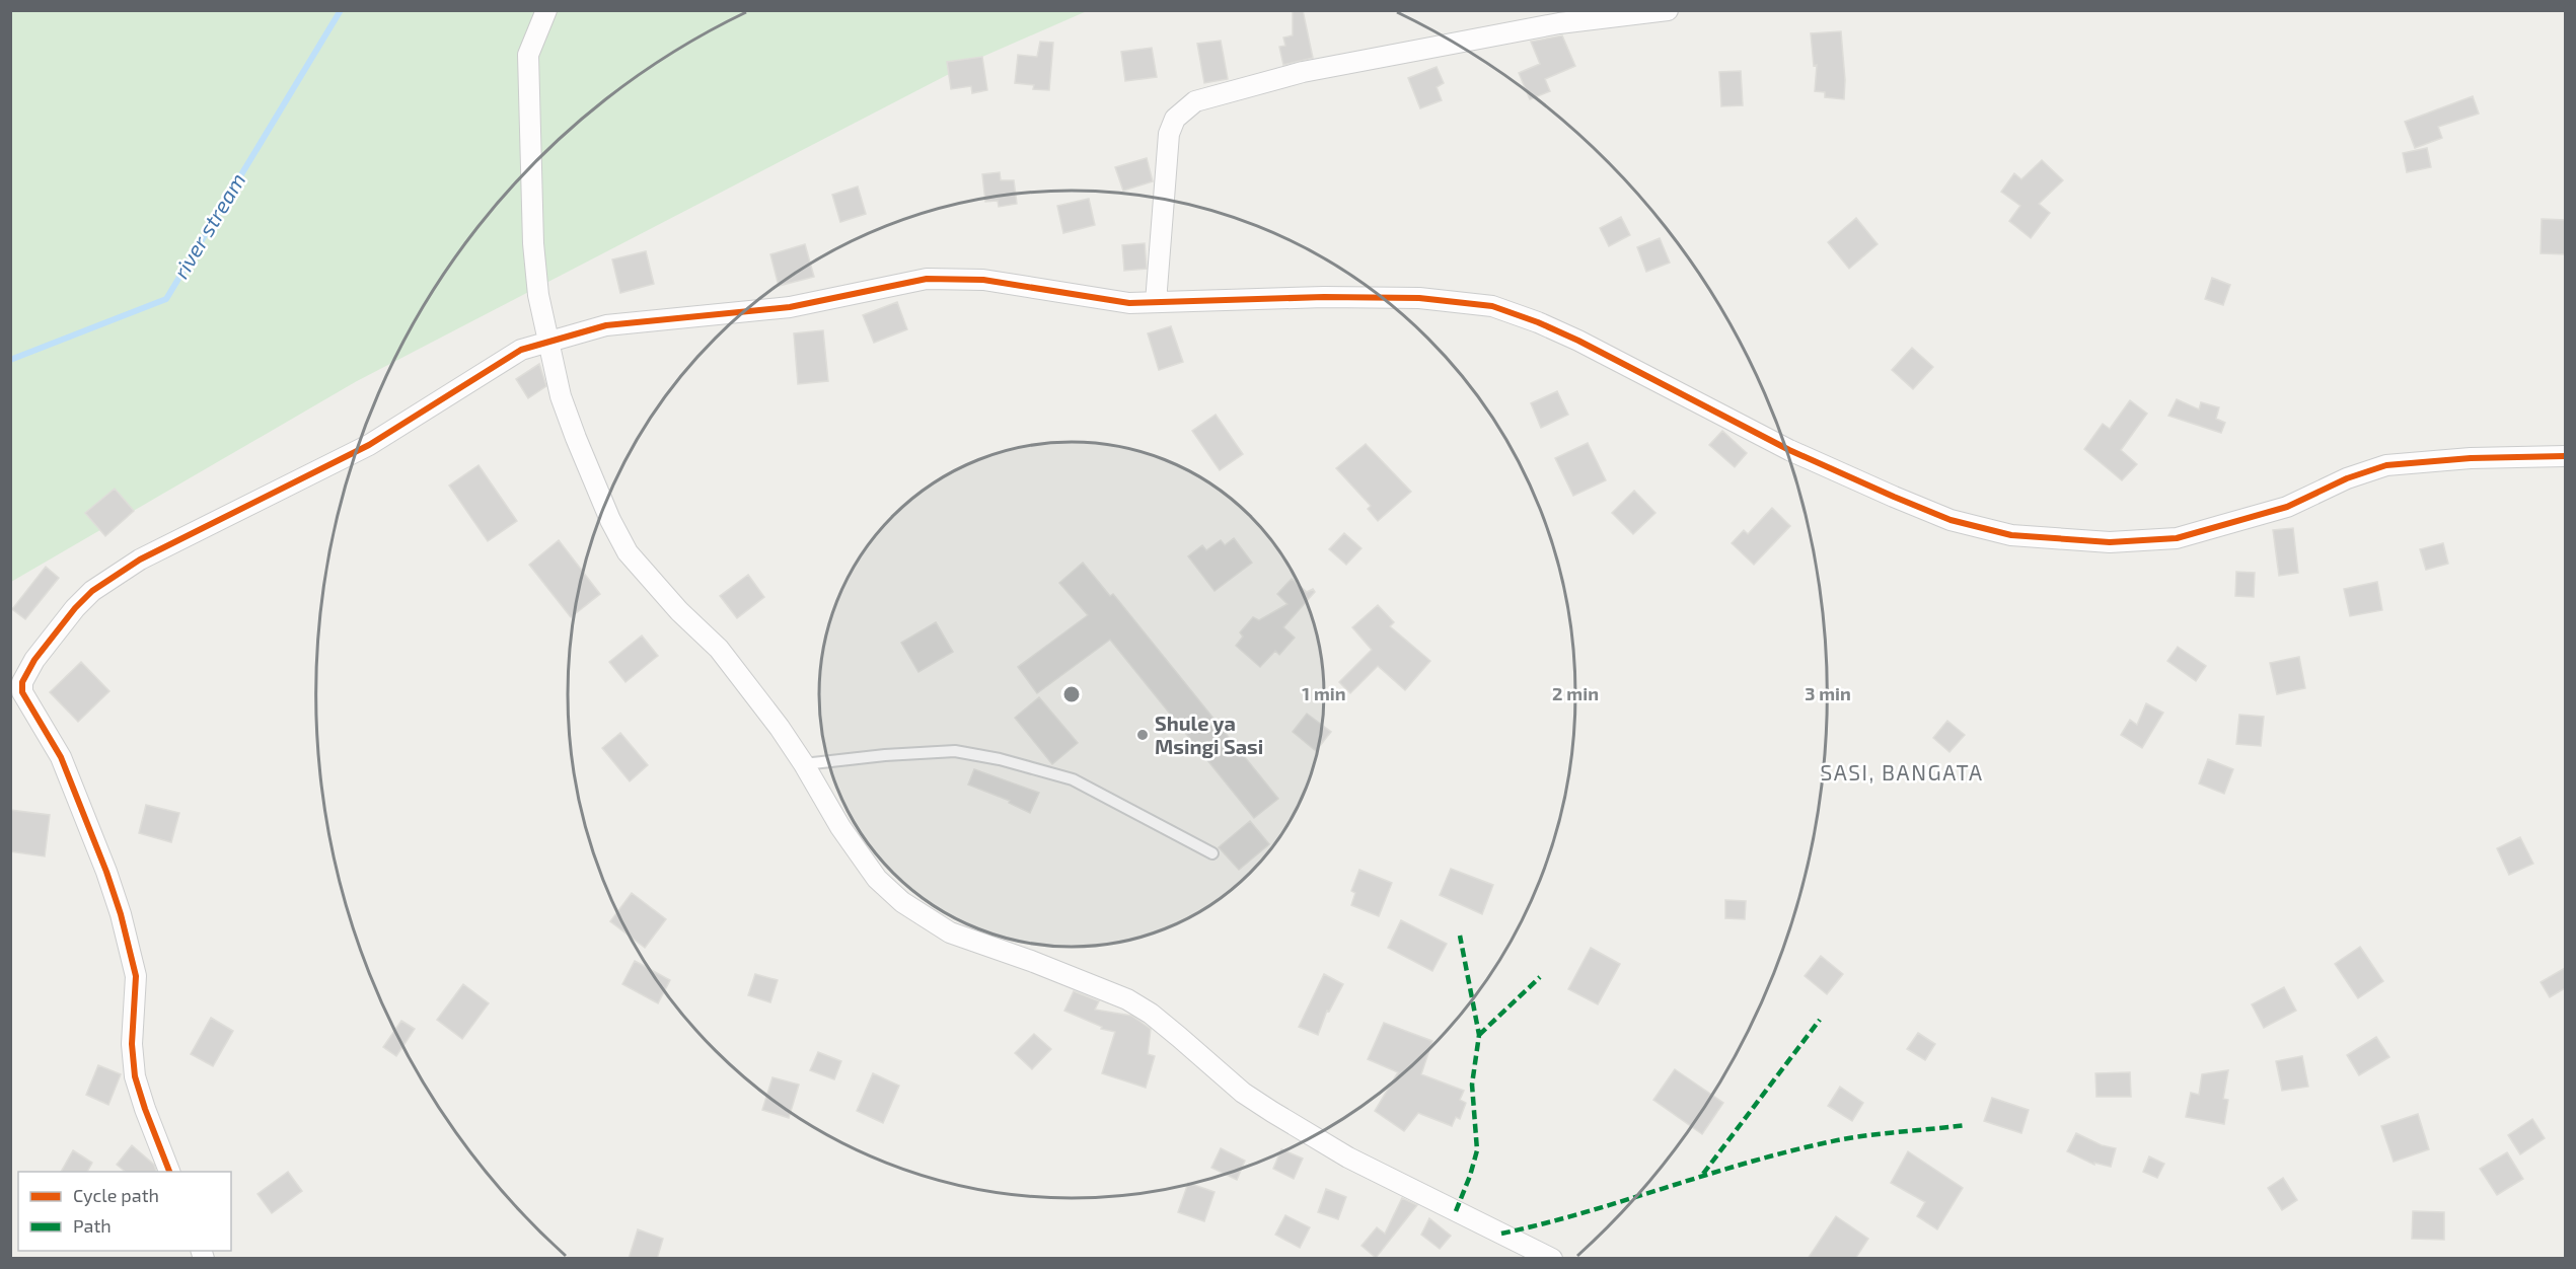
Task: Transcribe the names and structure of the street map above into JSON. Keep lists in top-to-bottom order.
{
  "districts": ["SASI, BANGATA"],
  "water": ["river stream"],
  "places": ["Shule ya Msingi Sasi"],
  "legend": ["Cycle path", "Path"],
  "rings": ["1 min", "2 min", "3 min"]
}
